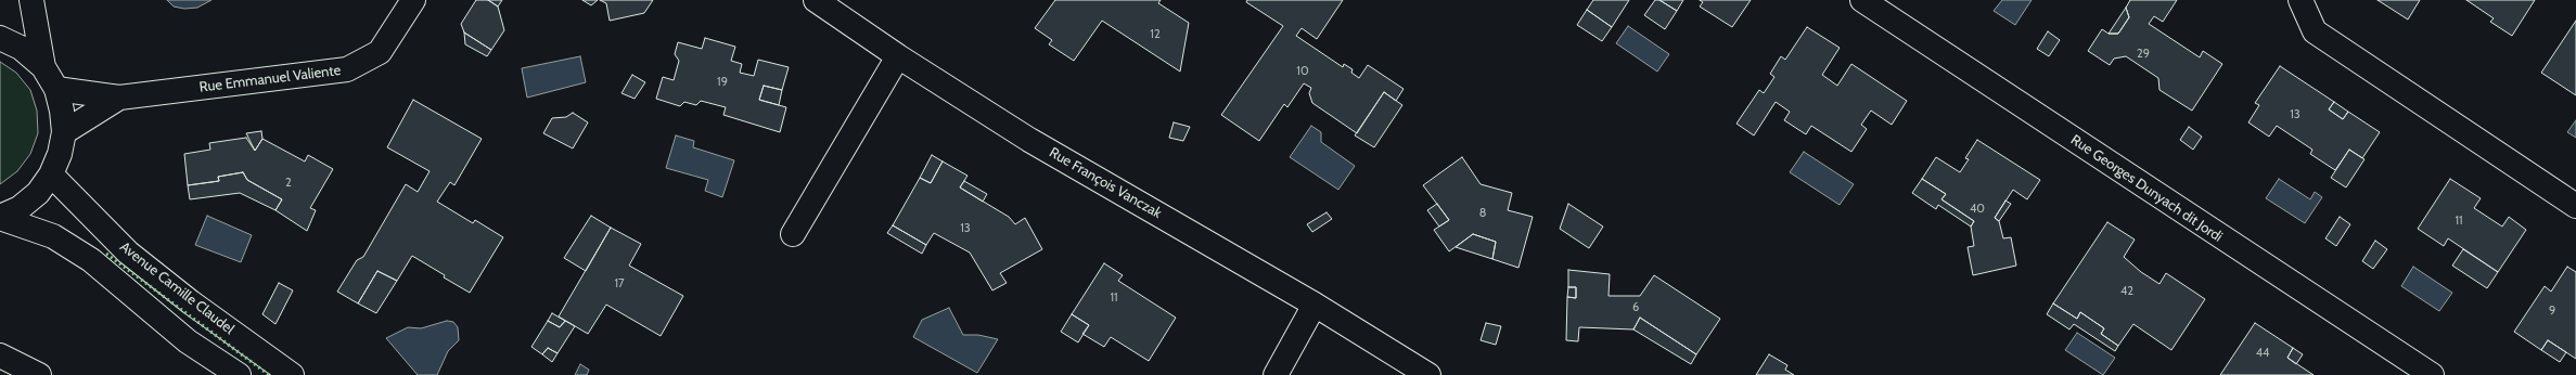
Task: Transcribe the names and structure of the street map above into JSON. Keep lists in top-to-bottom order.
{
  "streets": {
    "street": [
      "Rue Emmanuel Valiente",
      "Rue François Vanczak",
      "Rue Georges Dunyach dit Jordi",
      "Avenue Camille Claudel"
    ]
  },
  "house_numbers": [
    "12",
    "29",
    "10",
    "19",
    "13",
    "2",
    "40",
    "8",
    "11",
    "13",
    "17",
    "42",
    "11",
    "6",
    "9",
    "44"
  ]
}
